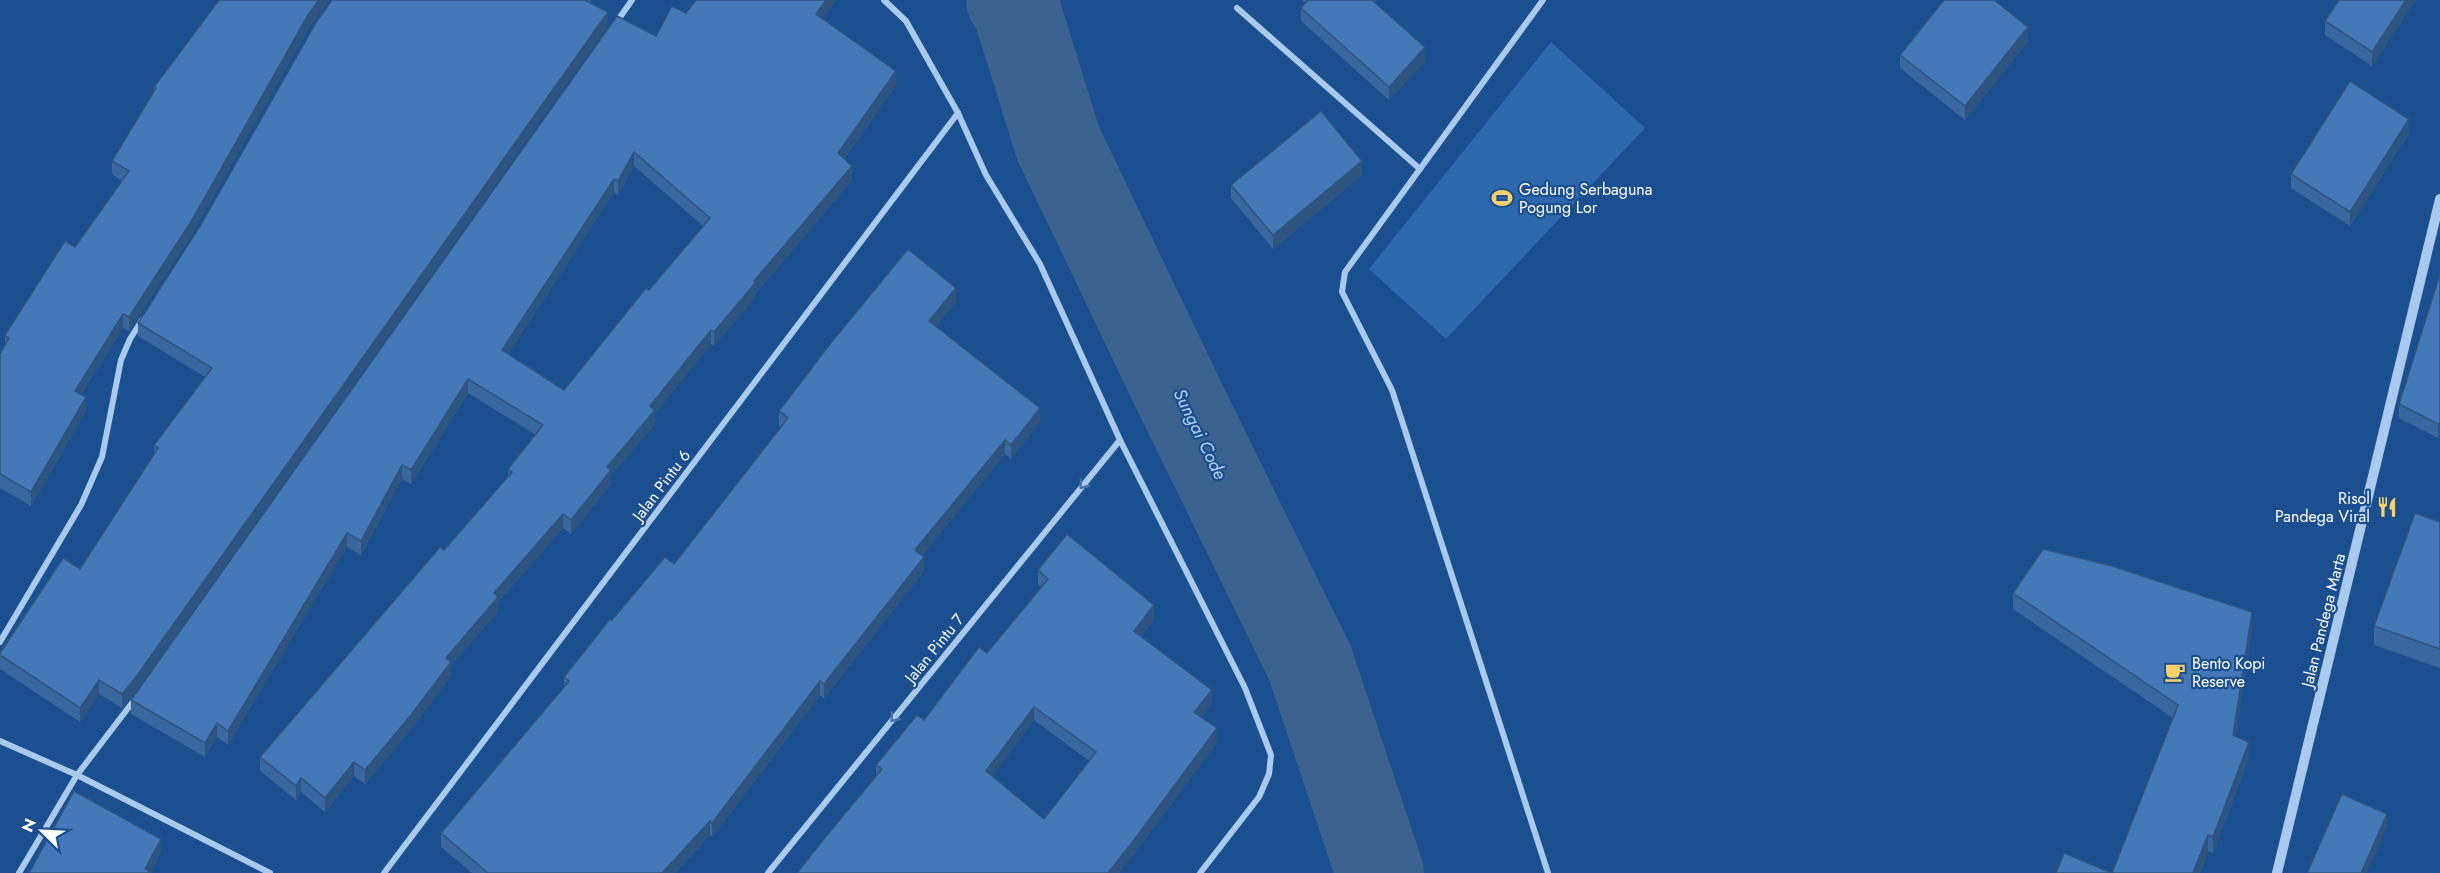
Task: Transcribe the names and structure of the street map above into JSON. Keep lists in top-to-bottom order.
{
  "streets": {
    "street": ["Jalan Pintu 6", "Jalan Pandega Marta", "Jalan Pintu 7"]
  },
  "one_way": ["Jalan Pintu 7"],
  "water": ["Sungai Code"],
  "places": {
    "sports": ["Gedung Serbaguna Pogung Lor"],
    "restaurant": ["Risol Pandega Viral"],
    "cafe": ["Bento Kopi Reserve"]
  },
  "north": "top left"
}
